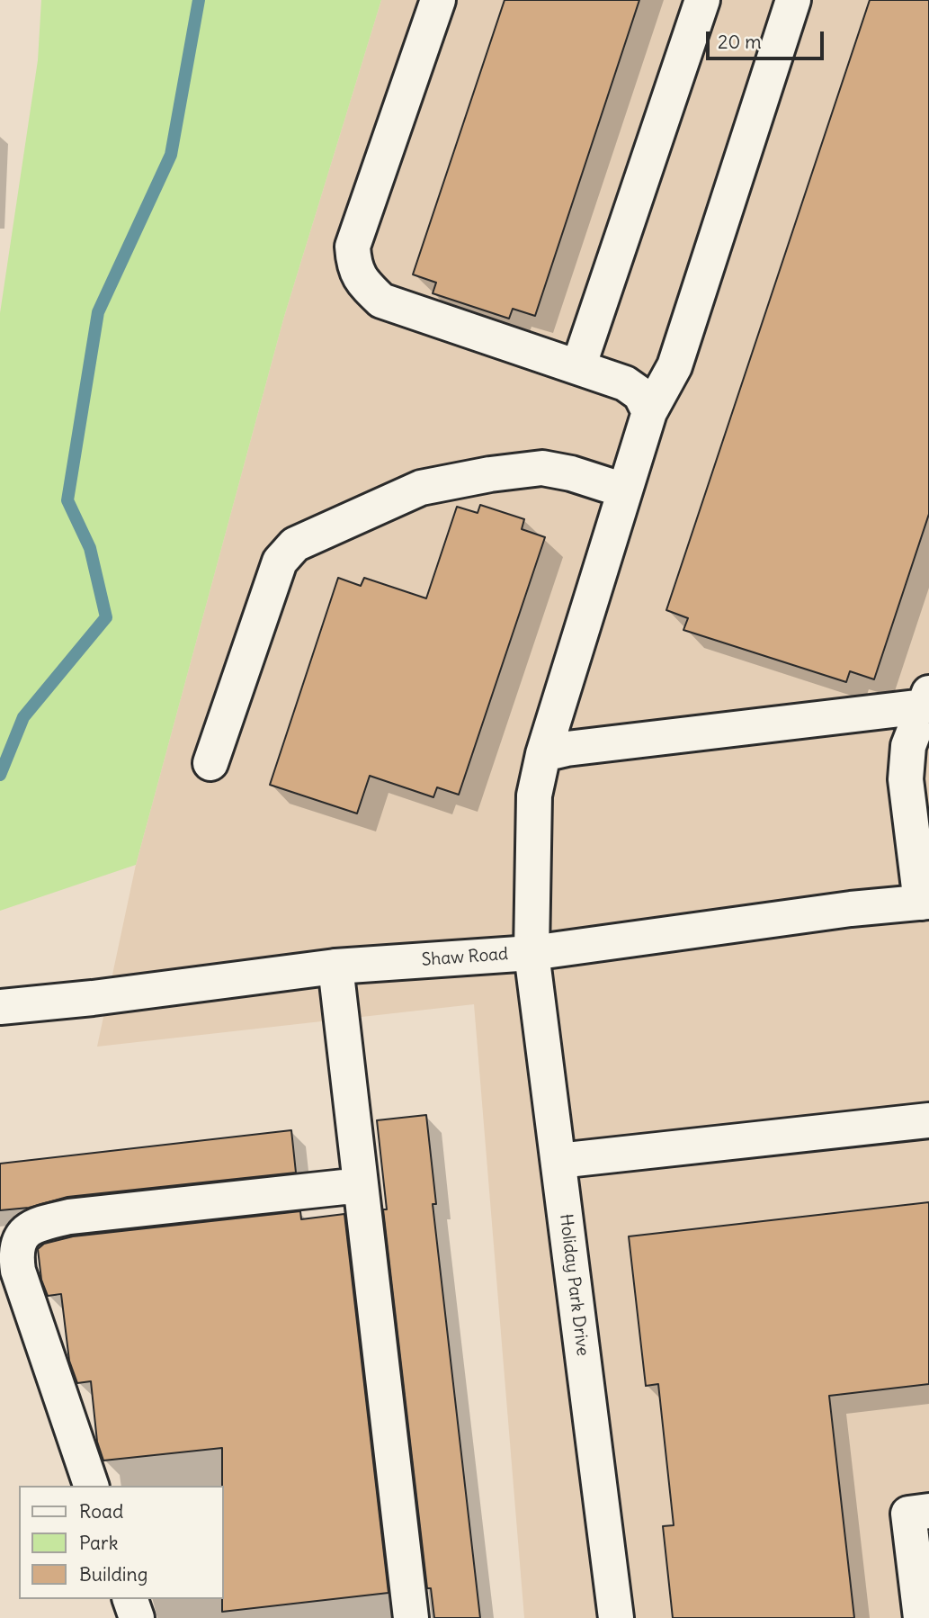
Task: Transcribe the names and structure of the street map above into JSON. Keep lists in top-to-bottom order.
{
  "streets": {
    "main road": ["Shaw Road", "Holiday Park Drive"]
  },
  "crossings": [
    ["Shaw Road", "Holiday Park Drive"]
  ],
  "legend": ["Road", "Park", "Building"],
  "scale_bar": "20 m"
}
